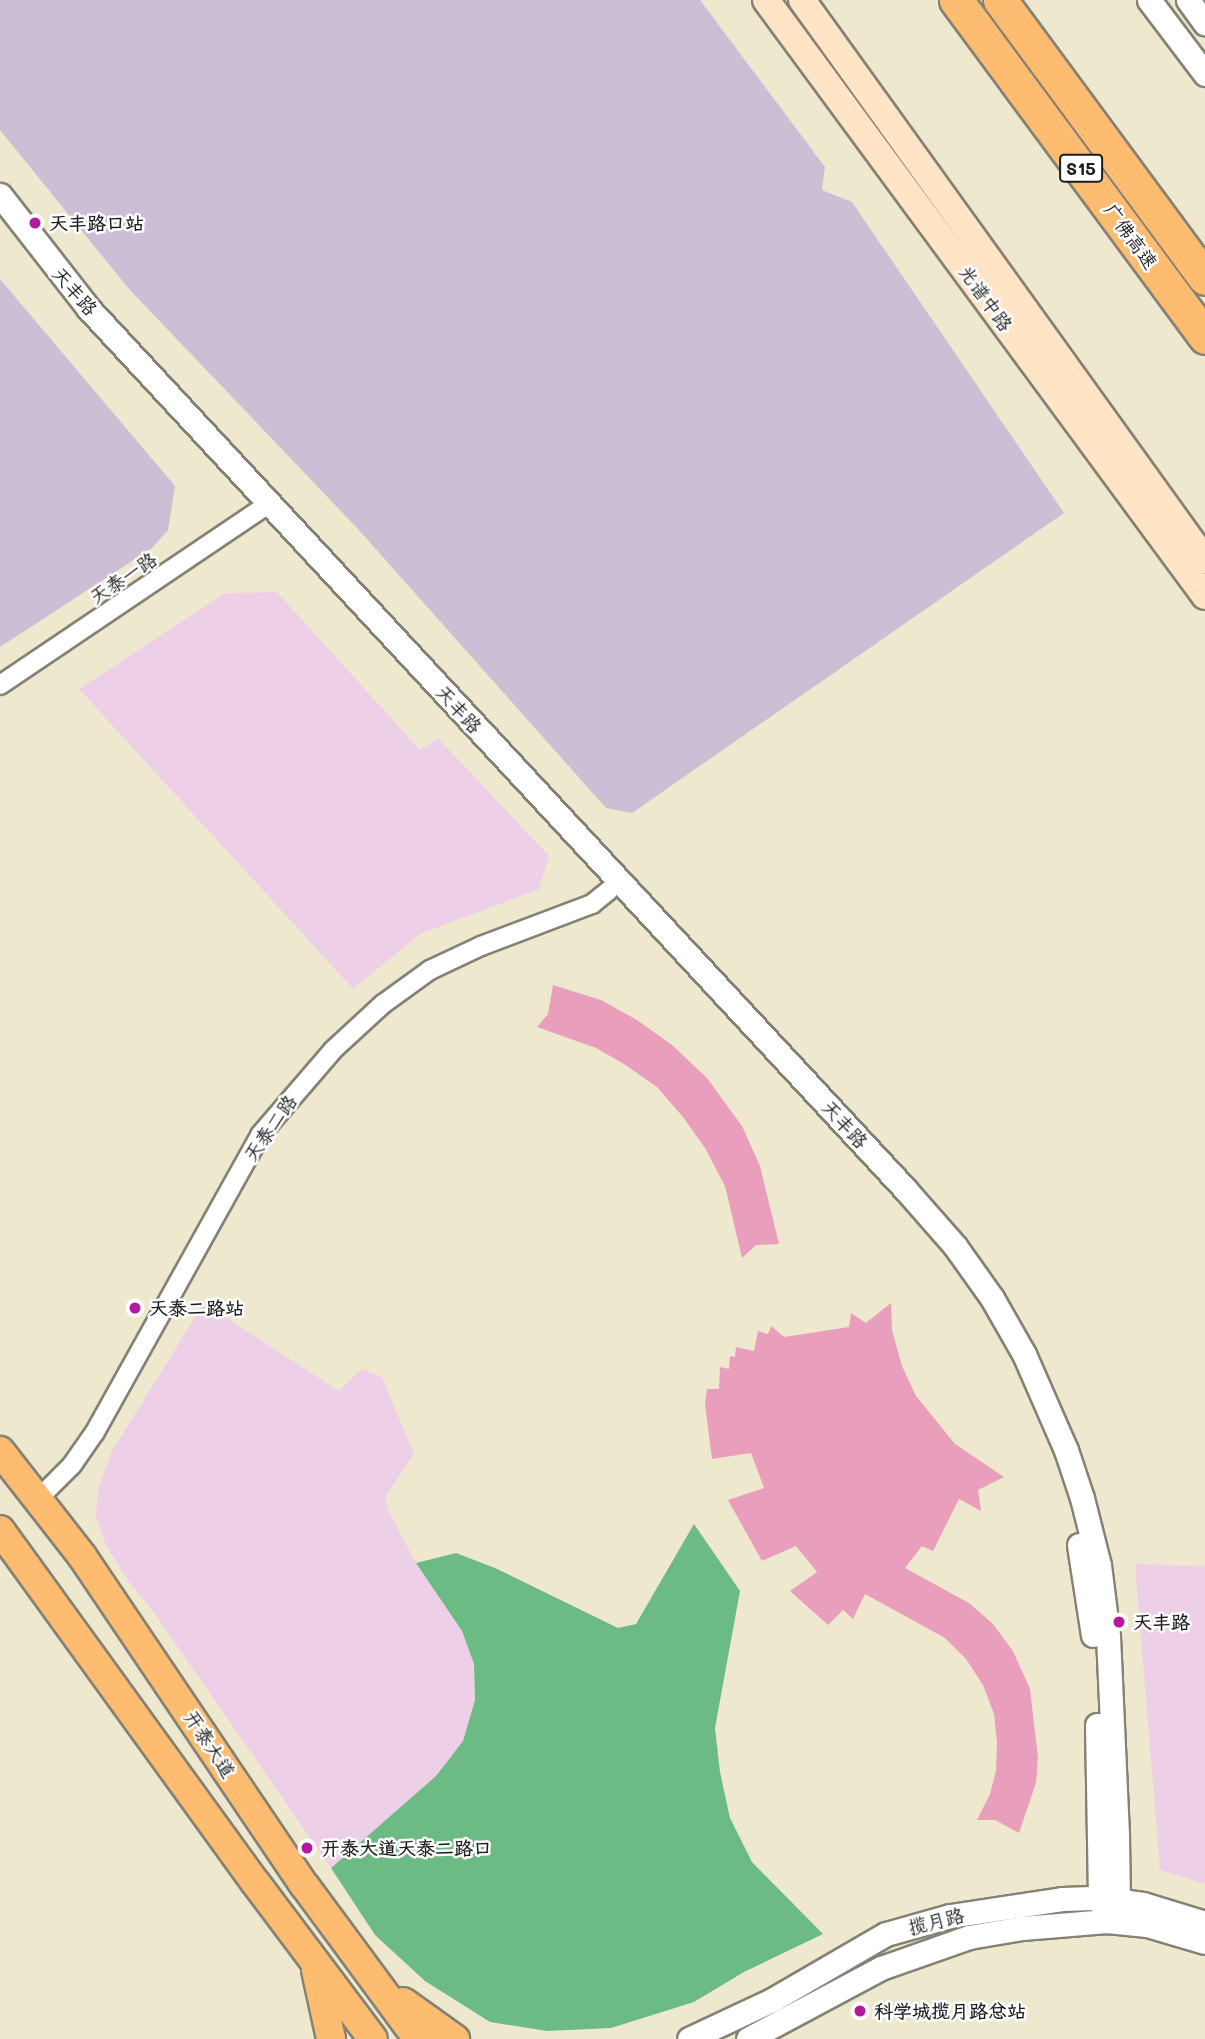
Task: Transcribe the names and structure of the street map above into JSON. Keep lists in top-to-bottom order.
{
  "streets": {
    "highway": ["S15", "广佛高速"],
    "main road": ["光谱中路", "开泰大道"],
    "street": [
      "天丰路",
      "天泰一路",
      "天泰二路",
      "揽月路"
    ]
  },
  "crossings": [
    ["天丰路", "天泰一路"],
    ["天丰路", "天泰二路"],
    ["天丰路", "揽月路"],
    ["天泰二路", "开泰大道"]
  ],
  "places": [
    "天丰路口站",
    "天泰二路站",
    "天丰路",
    "开泰大道天泰二路口",
    "科学城揽月路总站"
  ]
}
